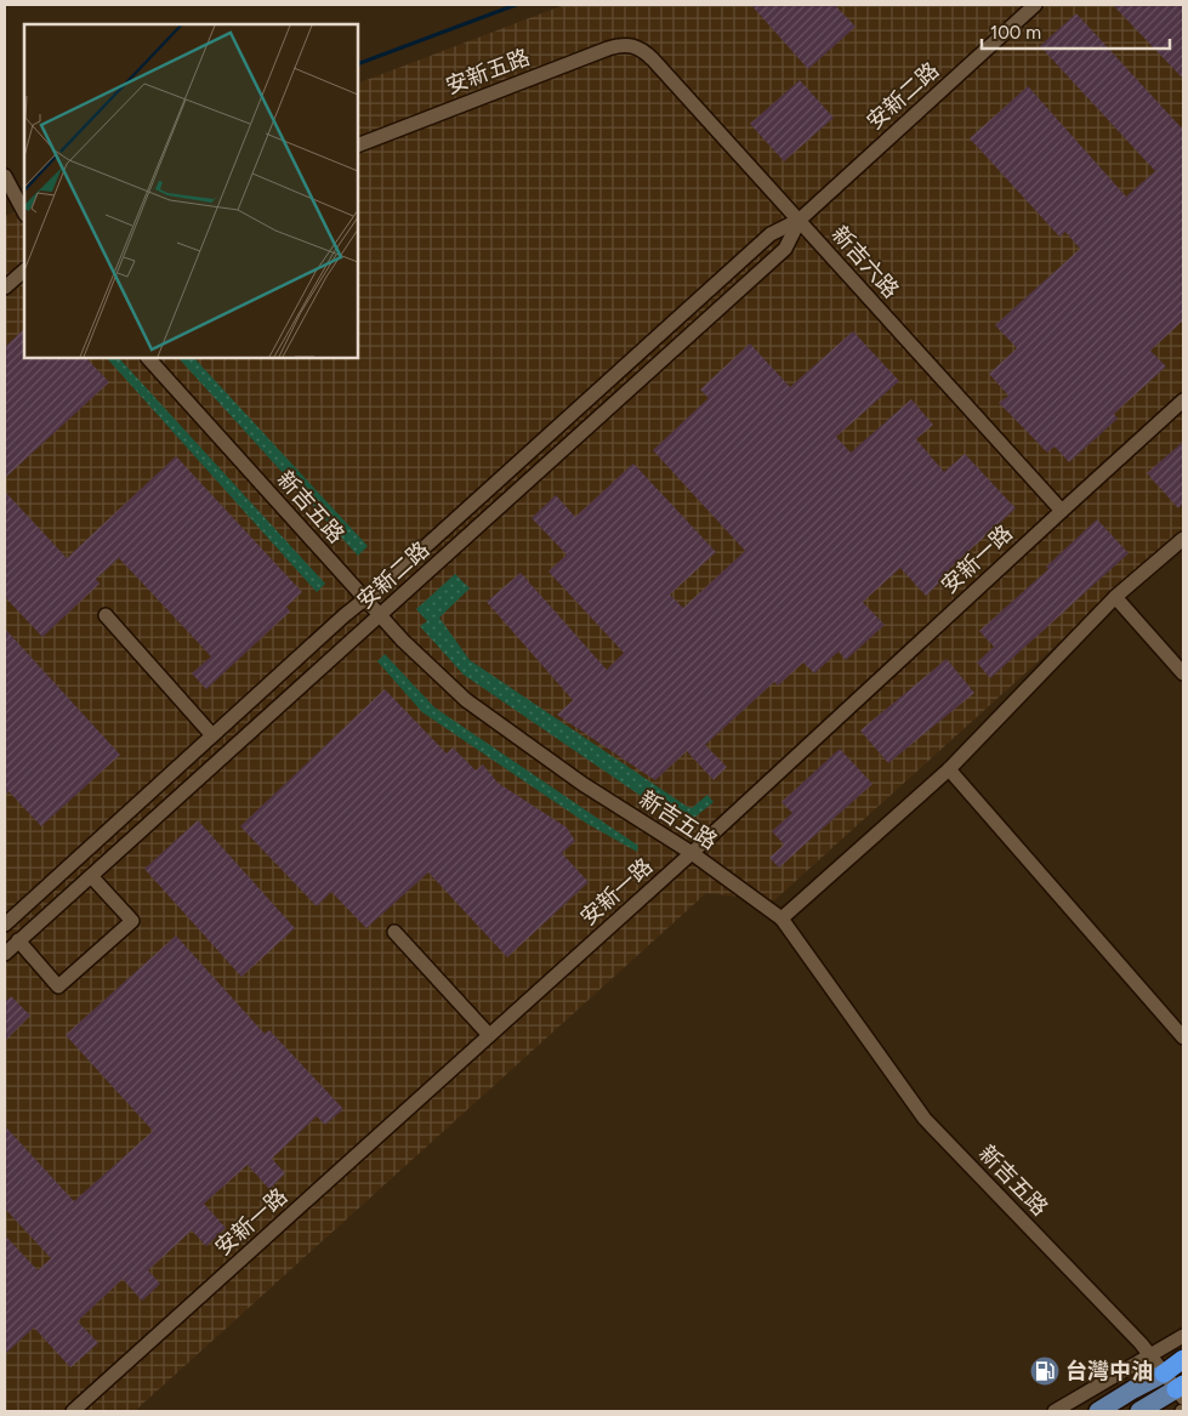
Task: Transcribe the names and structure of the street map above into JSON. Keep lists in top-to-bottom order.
{
  "streets": {
    "street": [
      "安新五路",
      "安新二路",
      "新吉六路",
      "新吉五路",
      "安新一路"
    ]
  },
  "crossings": [
    ["安新五路", "新吉六路"],
    ["安新二路", "新吉六路"],
    ["安新二路", "新吉五路"],
    ["新吉六路", "安新一路"],
    ["新吉五路", "安新一路"]
  ],
  "places": {
    "fuel station": ["台灣中油"]
  },
  "scale_bar": "100 m"
}
